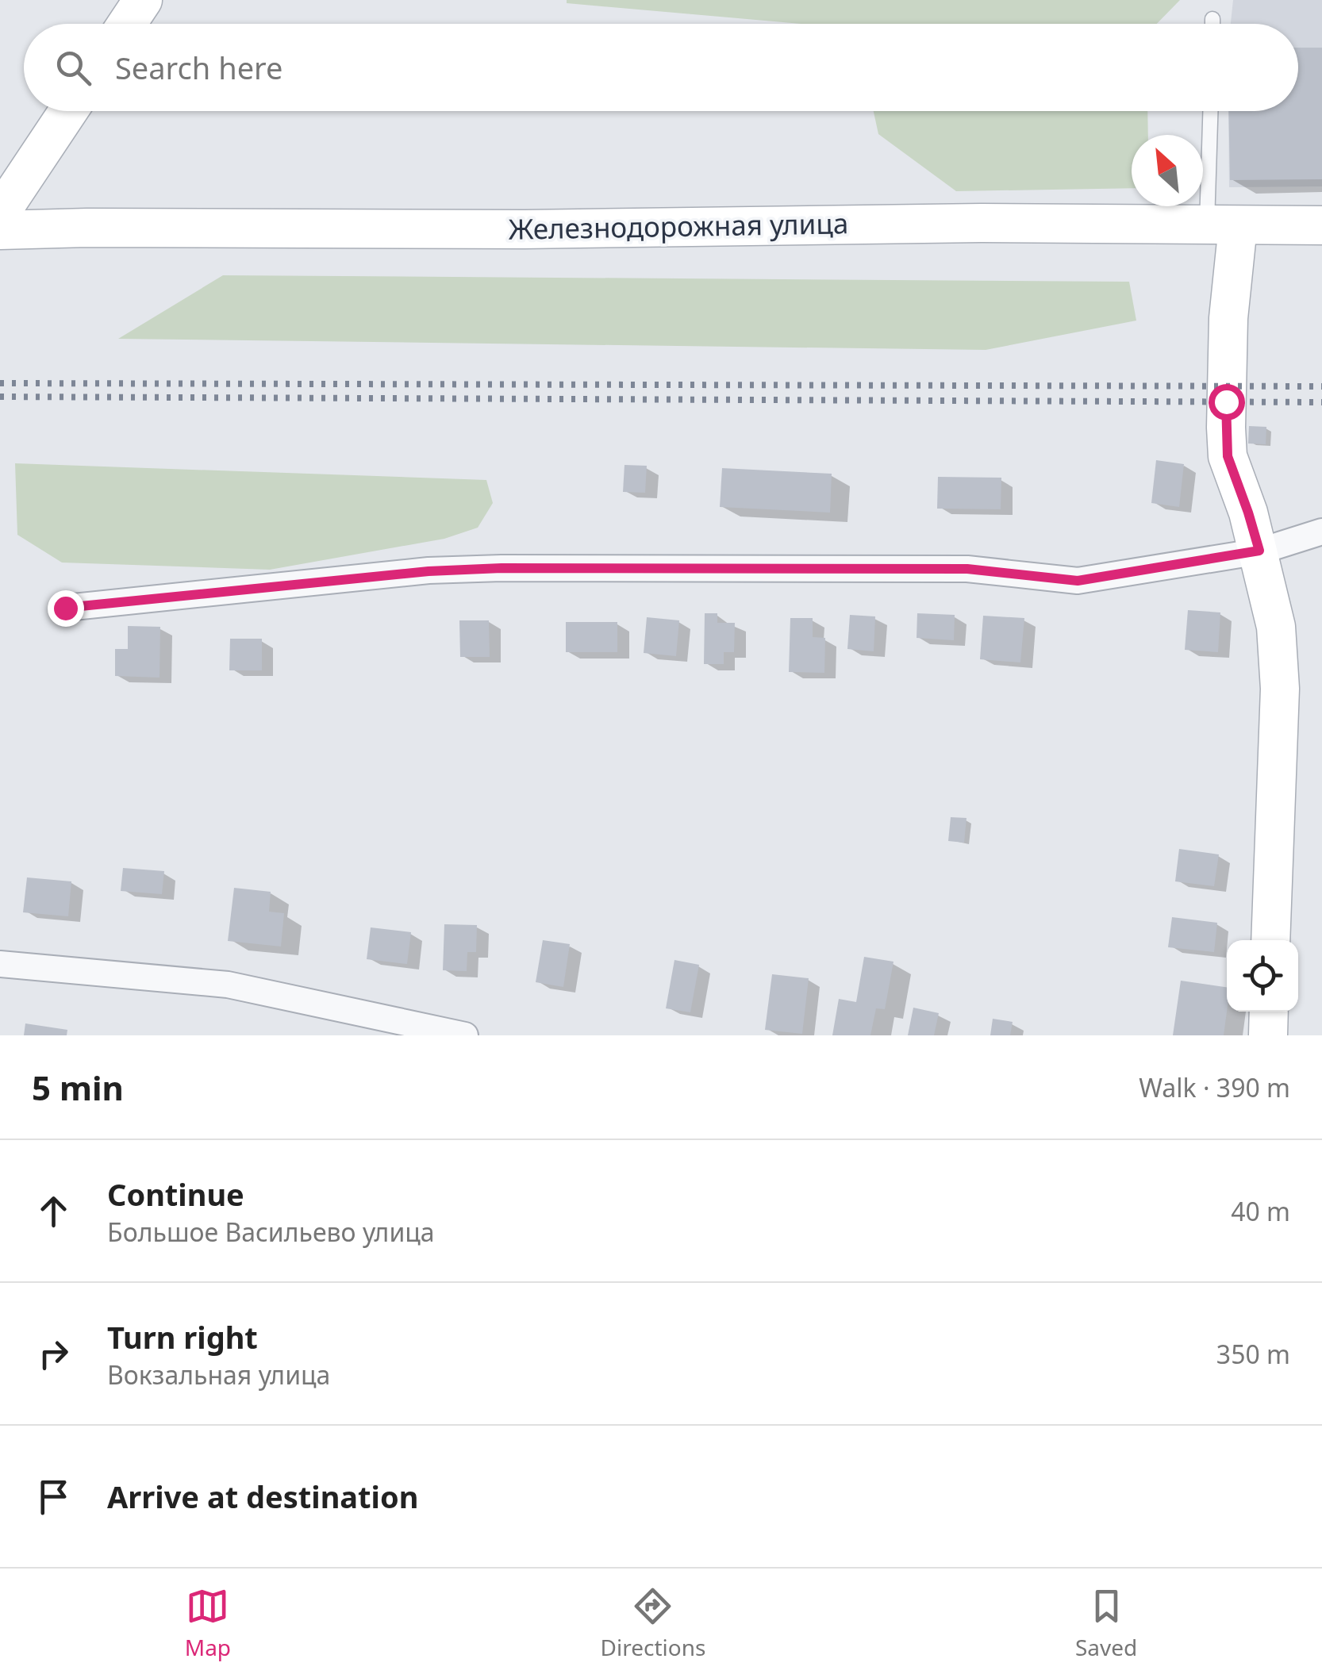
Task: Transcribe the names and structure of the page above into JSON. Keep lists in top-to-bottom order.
{
  "streets": {
    "main road": ["Железнодорожная улица"]
  },
  "north": "top left",
  "page": {
    "search": "Search here",
    "heading": ["5 min", "Walk · 390 m"],
    "list": [
      ["Continue", "Большое Васильево улица", "40 m"],
      ["Turn right", "Вокзальная улица", "350 m"],
      "Arrive at destination"
    ],
    "nav": ["Map", "Directions", "Saved"]
  }
}
